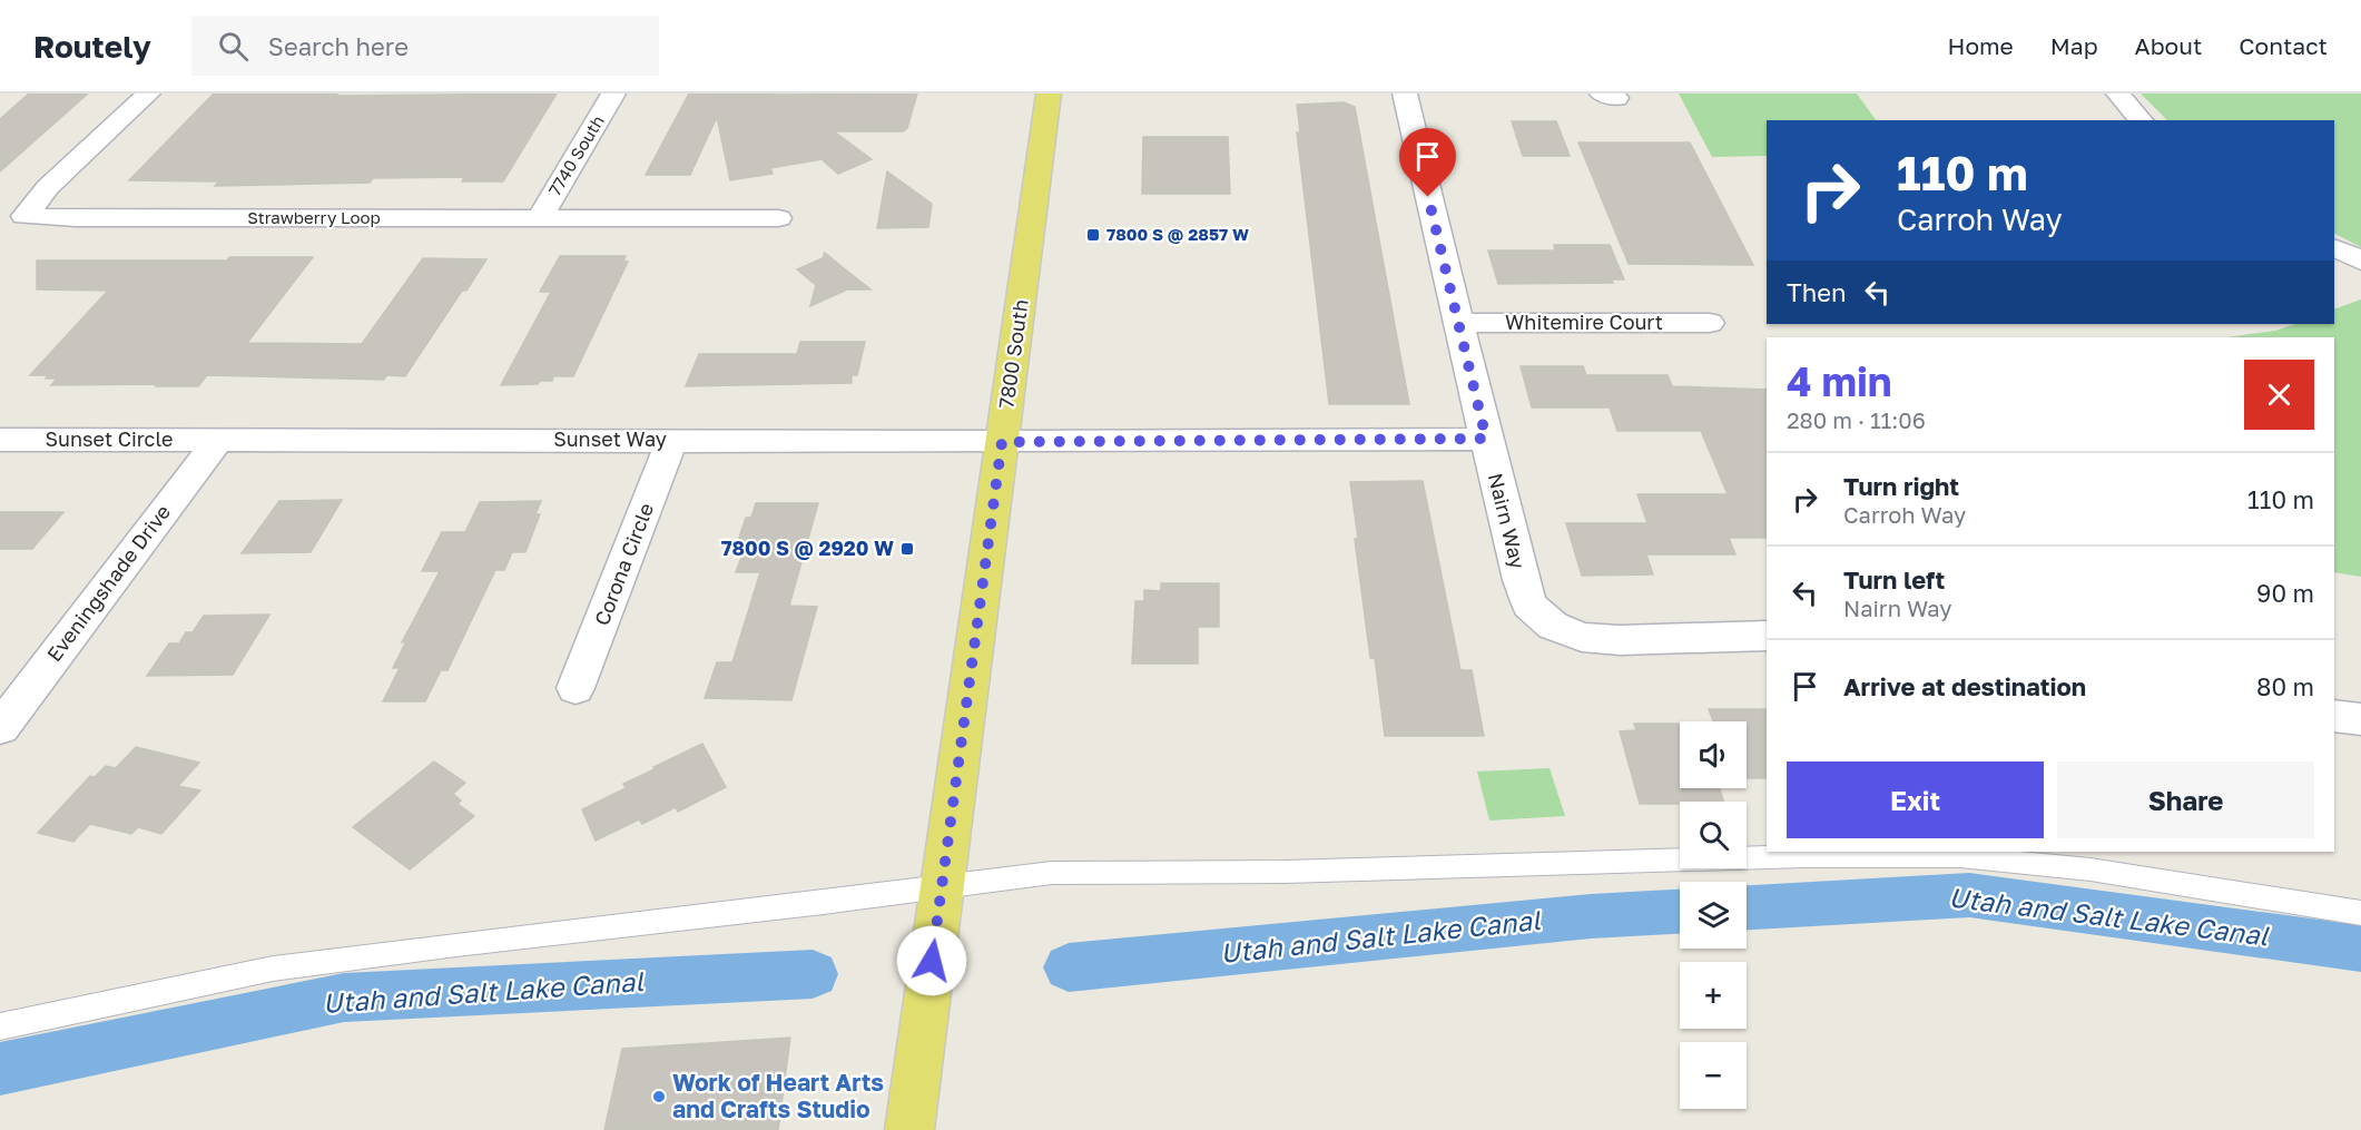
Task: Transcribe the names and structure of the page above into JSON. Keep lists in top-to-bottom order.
{
  "streets": {
    "main road": ["7800 South"],
    "street": [
      "7740 South",
      "Strawberry Loop",
      "Whitemire Court",
      "Sunset Circle",
      "Sunset Way",
      "Nairn Way",
      "Corona Circle",
      "Eveningshade Drive"
    ]
  },
  "crossings": [
    ["7740 South", "Strawberry Loop"],
    ["Whitemire Court", "Nairn Way"],
    ["7800 South", "Sunset Way"],
    ["Sunset Circle", "Sunset Way"],
    ["Sunset Circle", "Eveningshade Drive"],
    ["Sunset Way", "Nairn Way"],
    ["Sunset Way", "Corona Circle"],
    ["Sunset Way", "Eveningshade Drive"]
  ],
  "water": ["Utah and Salt Lake Canal"],
  "places": {
    "transit": ["7800 S @ 2857 W", "7800 S @ 2920 W"],
    "other": ["Work of Heart Arts and Crafts Studio"]
  },
  "page": {
    "header": "Routely",
    "search": "Search here",
    "nav": [
      "Home",
      "Map",
      "About",
      "Contact"
    ],
    "turn": ["110 m", "Carroh Way"],
    "then": "Then",
    "heading": ["4 min", "280 m · 11:06"],
    "list": [
      {
        "name": "Turn right",
        "note": "Carroh Way",
        "value": "110 m"
      },
      {
        "name": "Turn left",
        "note": "Nairn Way",
        "value": "90 m"
      },
      {
        "name": "Arrive at destination",
        "value": "80 m"
      }
    ],
    "map_buttons": ["+", "−"],
    "buttons": ["Exit", "Share"]
  }
}
